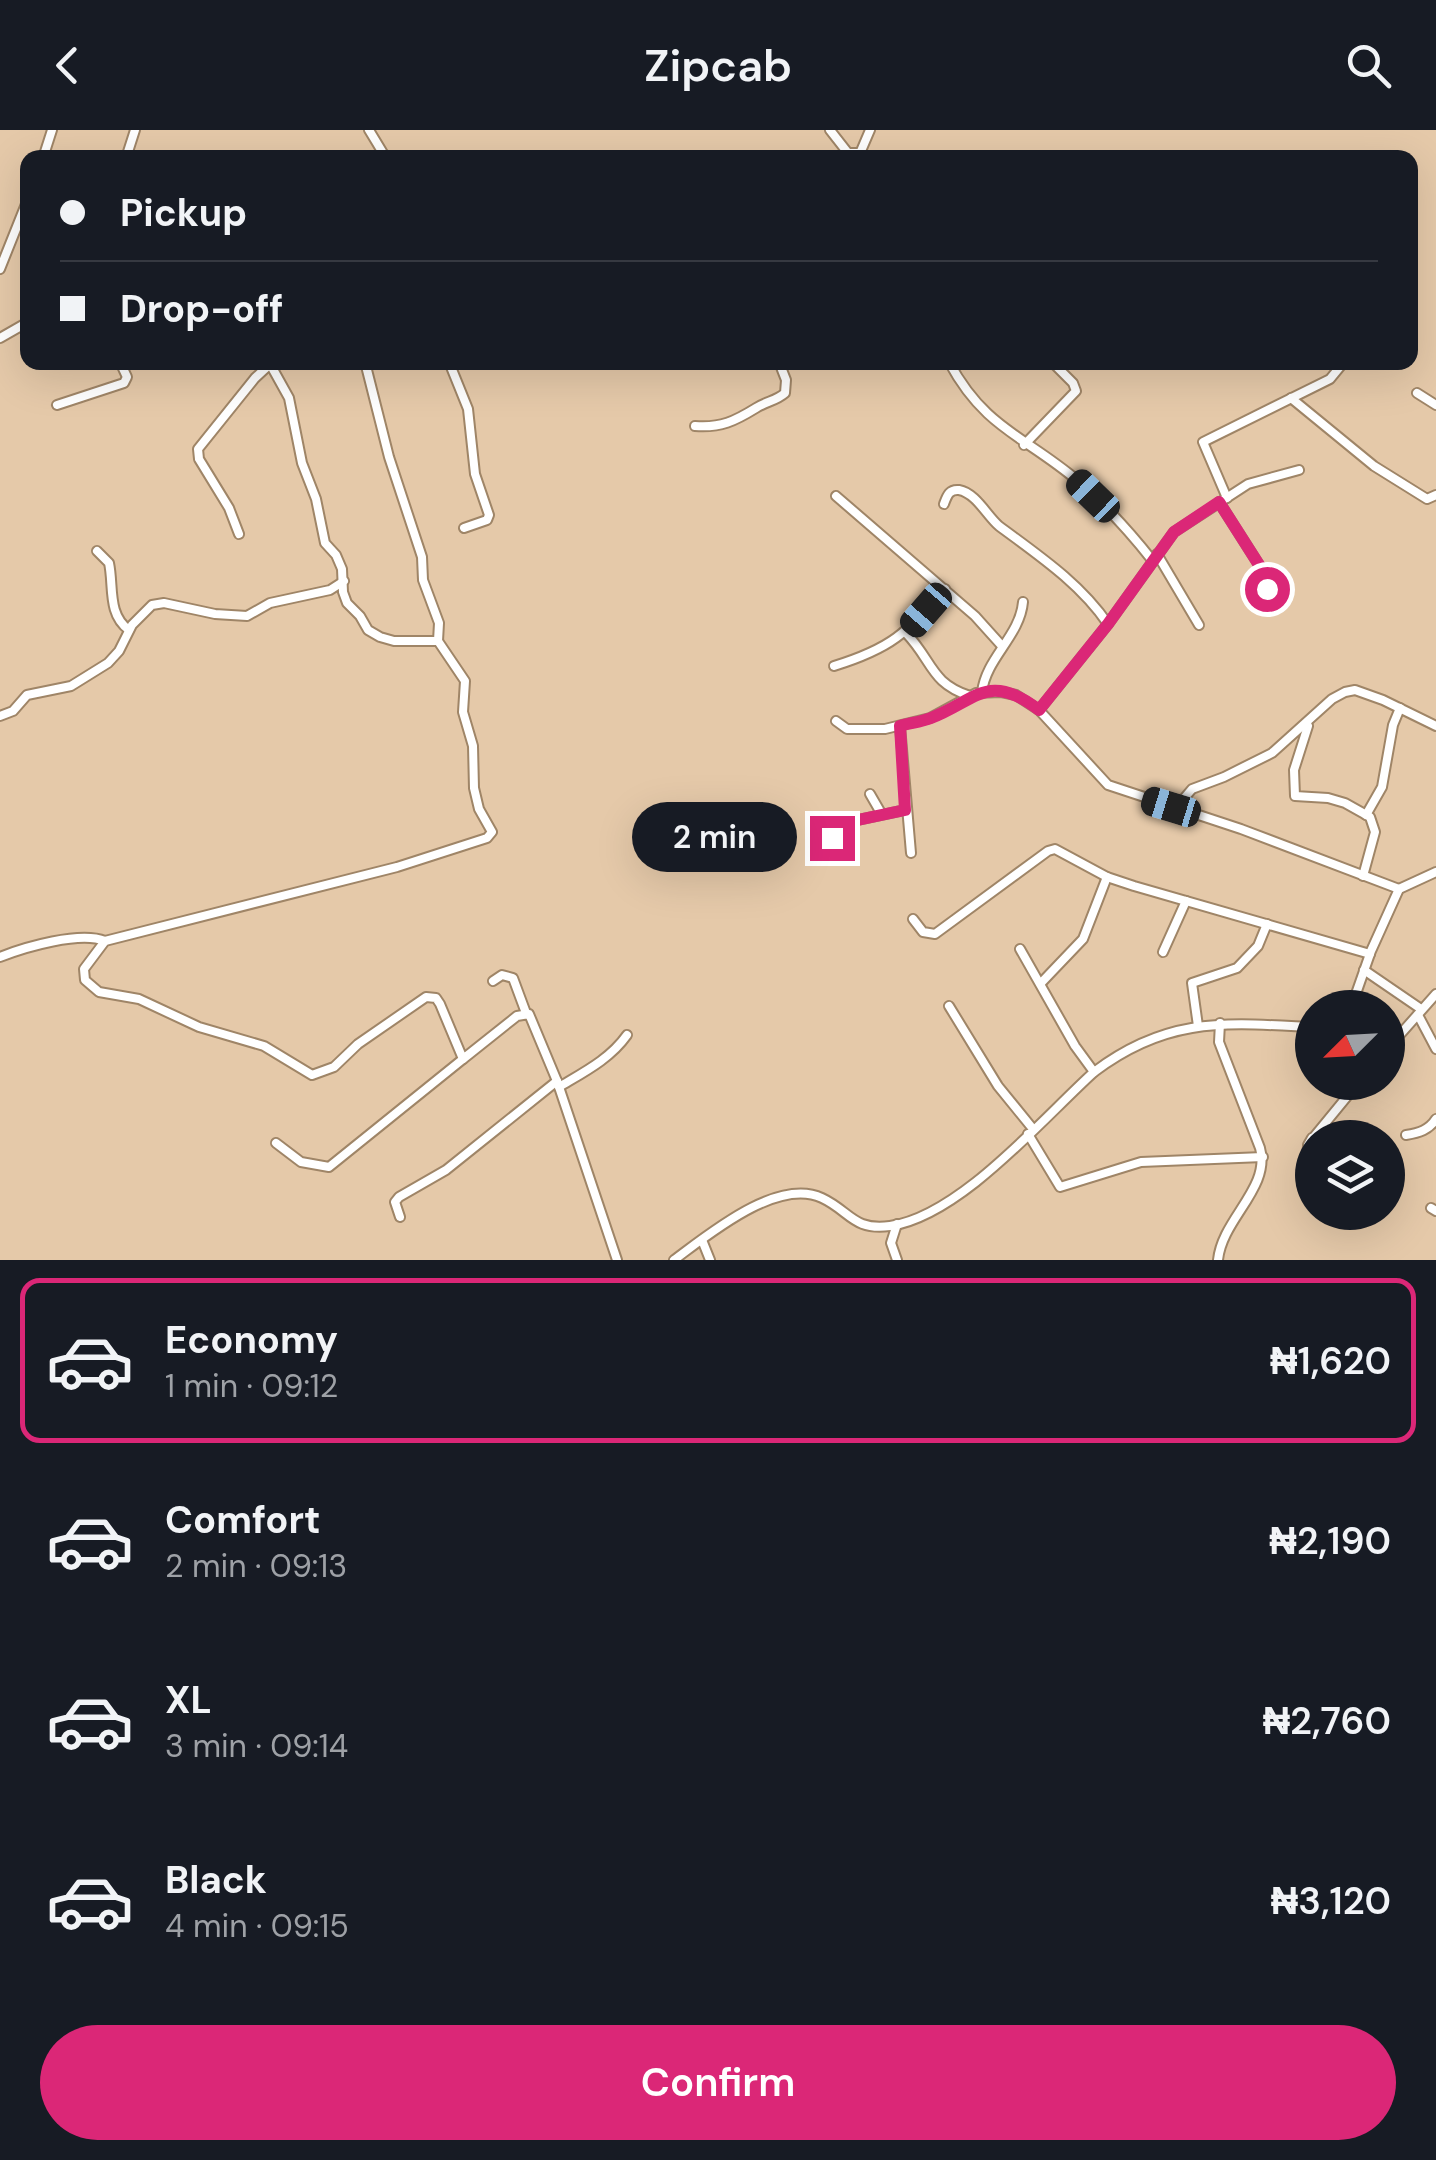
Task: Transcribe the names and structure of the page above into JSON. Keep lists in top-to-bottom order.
{
  "north": "bottom left",
  "page": {
    "header": "Zipcab",
    "banner": ["Pickup", "Drop-off"],
    "bubble": "2 min",
    "list": [
      {
        "name": "Economy",
        "note": "1 min · 09:12",
        "value": "₦1,620"
      },
      {
        "name": "Comfort",
        "note": "2 min · 09:13",
        "value": "₦2,190"
      },
      {
        "name": "XL",
        "note": "3 min · 09:14",
        "value": "₦2,760"
      },
      {
        "name": "Black",
        "note": "4 min · 09:15",
        "value": "₦3,120"
      }
    ],
    "buttons": "Confirm"
  }
}
